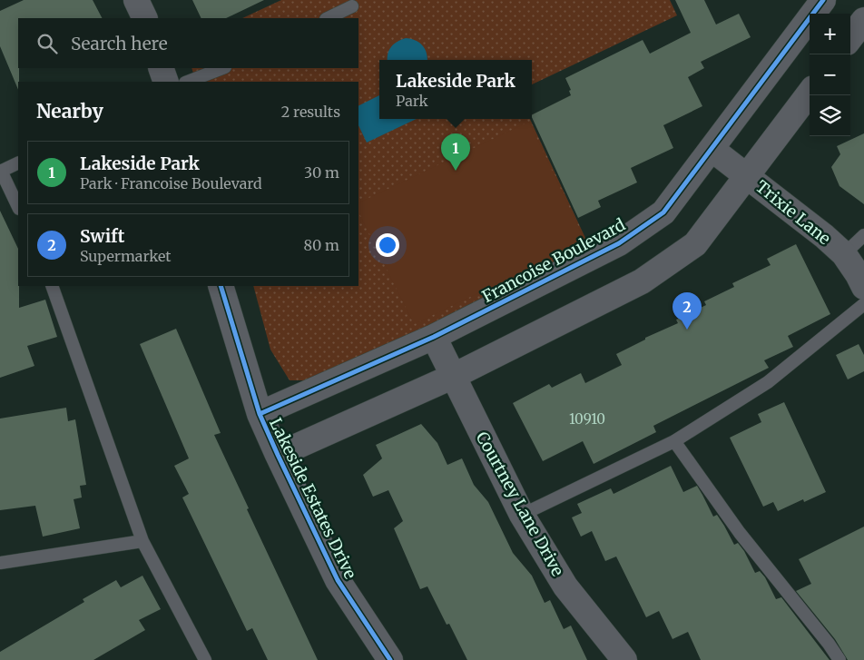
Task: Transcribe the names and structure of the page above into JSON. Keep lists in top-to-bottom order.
{
  "streets": {
    "street": [
      "Trixie Lane",
      "Francoise Boulevard",
      "Lakeside Estates Drive",
      "Courtney Lane Drive"
    ]
  },
  "crossings": [
    ["Trixie Lane", "Francoise Boulevard"],
    ["Francoise Boulevard", "Lakeside Estates Drive"],
    ["Francoise Boulevard", "Courtney Lane Drive"]
  ],
  "house_numbers": ["10910"],
  "page": {
    "map_buttons": ["+", "−"],
    "search": "Search here",
    "popup": ["Lakeside Park", "Park"],
    "heading": ["Nearby", "2 results"],
    "pins": ["1", "2"],
    "list": [
      {
        "mark": "1",
        "name": "Lakeside Park",
        "note": "Park · Francoise Boulevard",
        "value": "30 m"
      },
      {
        "mark": "2",
        "name": "Swift",
        "note": "Supermarket",
        "value": "80 m"
      }
    ]
  }
}
